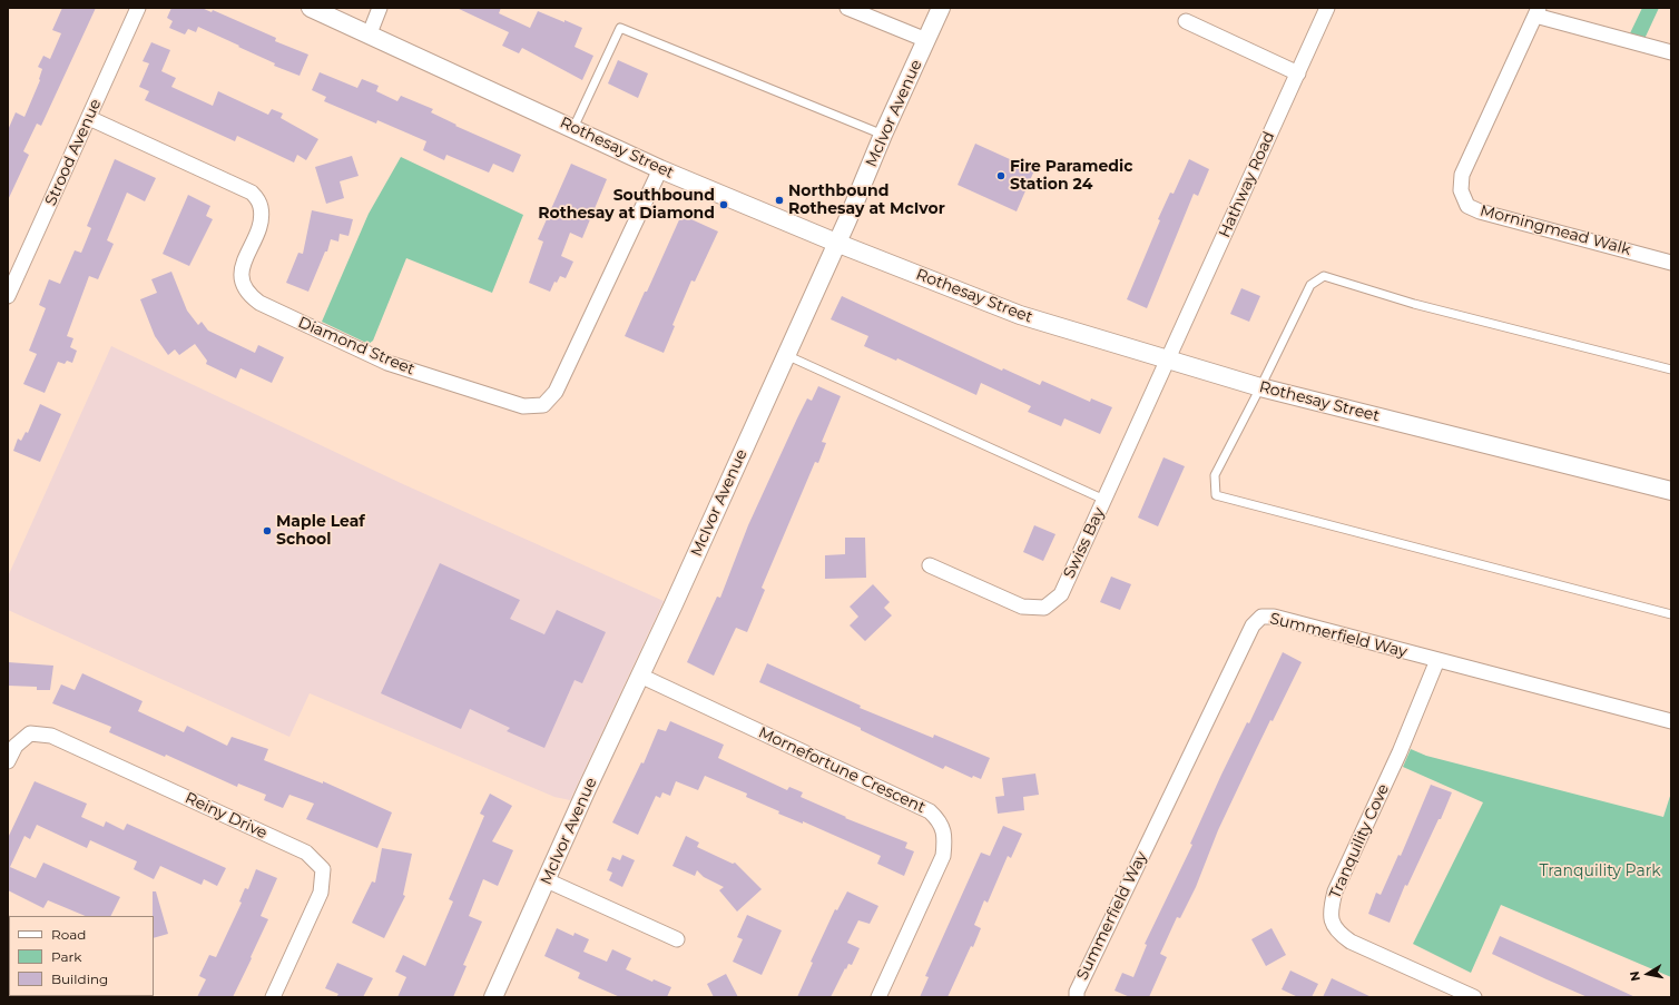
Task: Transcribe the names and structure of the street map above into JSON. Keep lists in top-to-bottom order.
{
  "streets": {
    "street": [
      "McIvor Avenue",
      "Rothesay Street",
      "Strood Avenue",
      "Hathway Road",
      "Morningmead Walk",
      "Diamond Street",
      "Swiss Bay",
      "Summerfield Way",
      "Mornefortune Crescent",
      "Reiny Drive",
      "Tranquility Cove"
    ]
  },
  "crossings": [
    ["McIvor Avenue", "Rothesay Street"],
    ["McIvor Avenue", "Mornefortune Crescent"],
    ["Rothesay Street", "Hathway Road"],
    ["Rothesay Street", "Diamond Street"],
    ["Rothesay Street", "Swiss Bay"],
    ["Strood Avenue", "Diamond Street"],
    ["Hathway Road", "Swiss Bay"],
    ["Summerfield Way", "Tranquility Cove"]
  ],
  "parks": ["Tranquility Park"],
  "places": [
    "Fire Paramedic Station 24",
    "Northbound Rothesay at McIvor",
    "Southbound Rothesay at Diamond",
    "Maple Leaf School"
  ],
  "legend": ["Road", "Park", "Building"],
  "north": "left"
}
